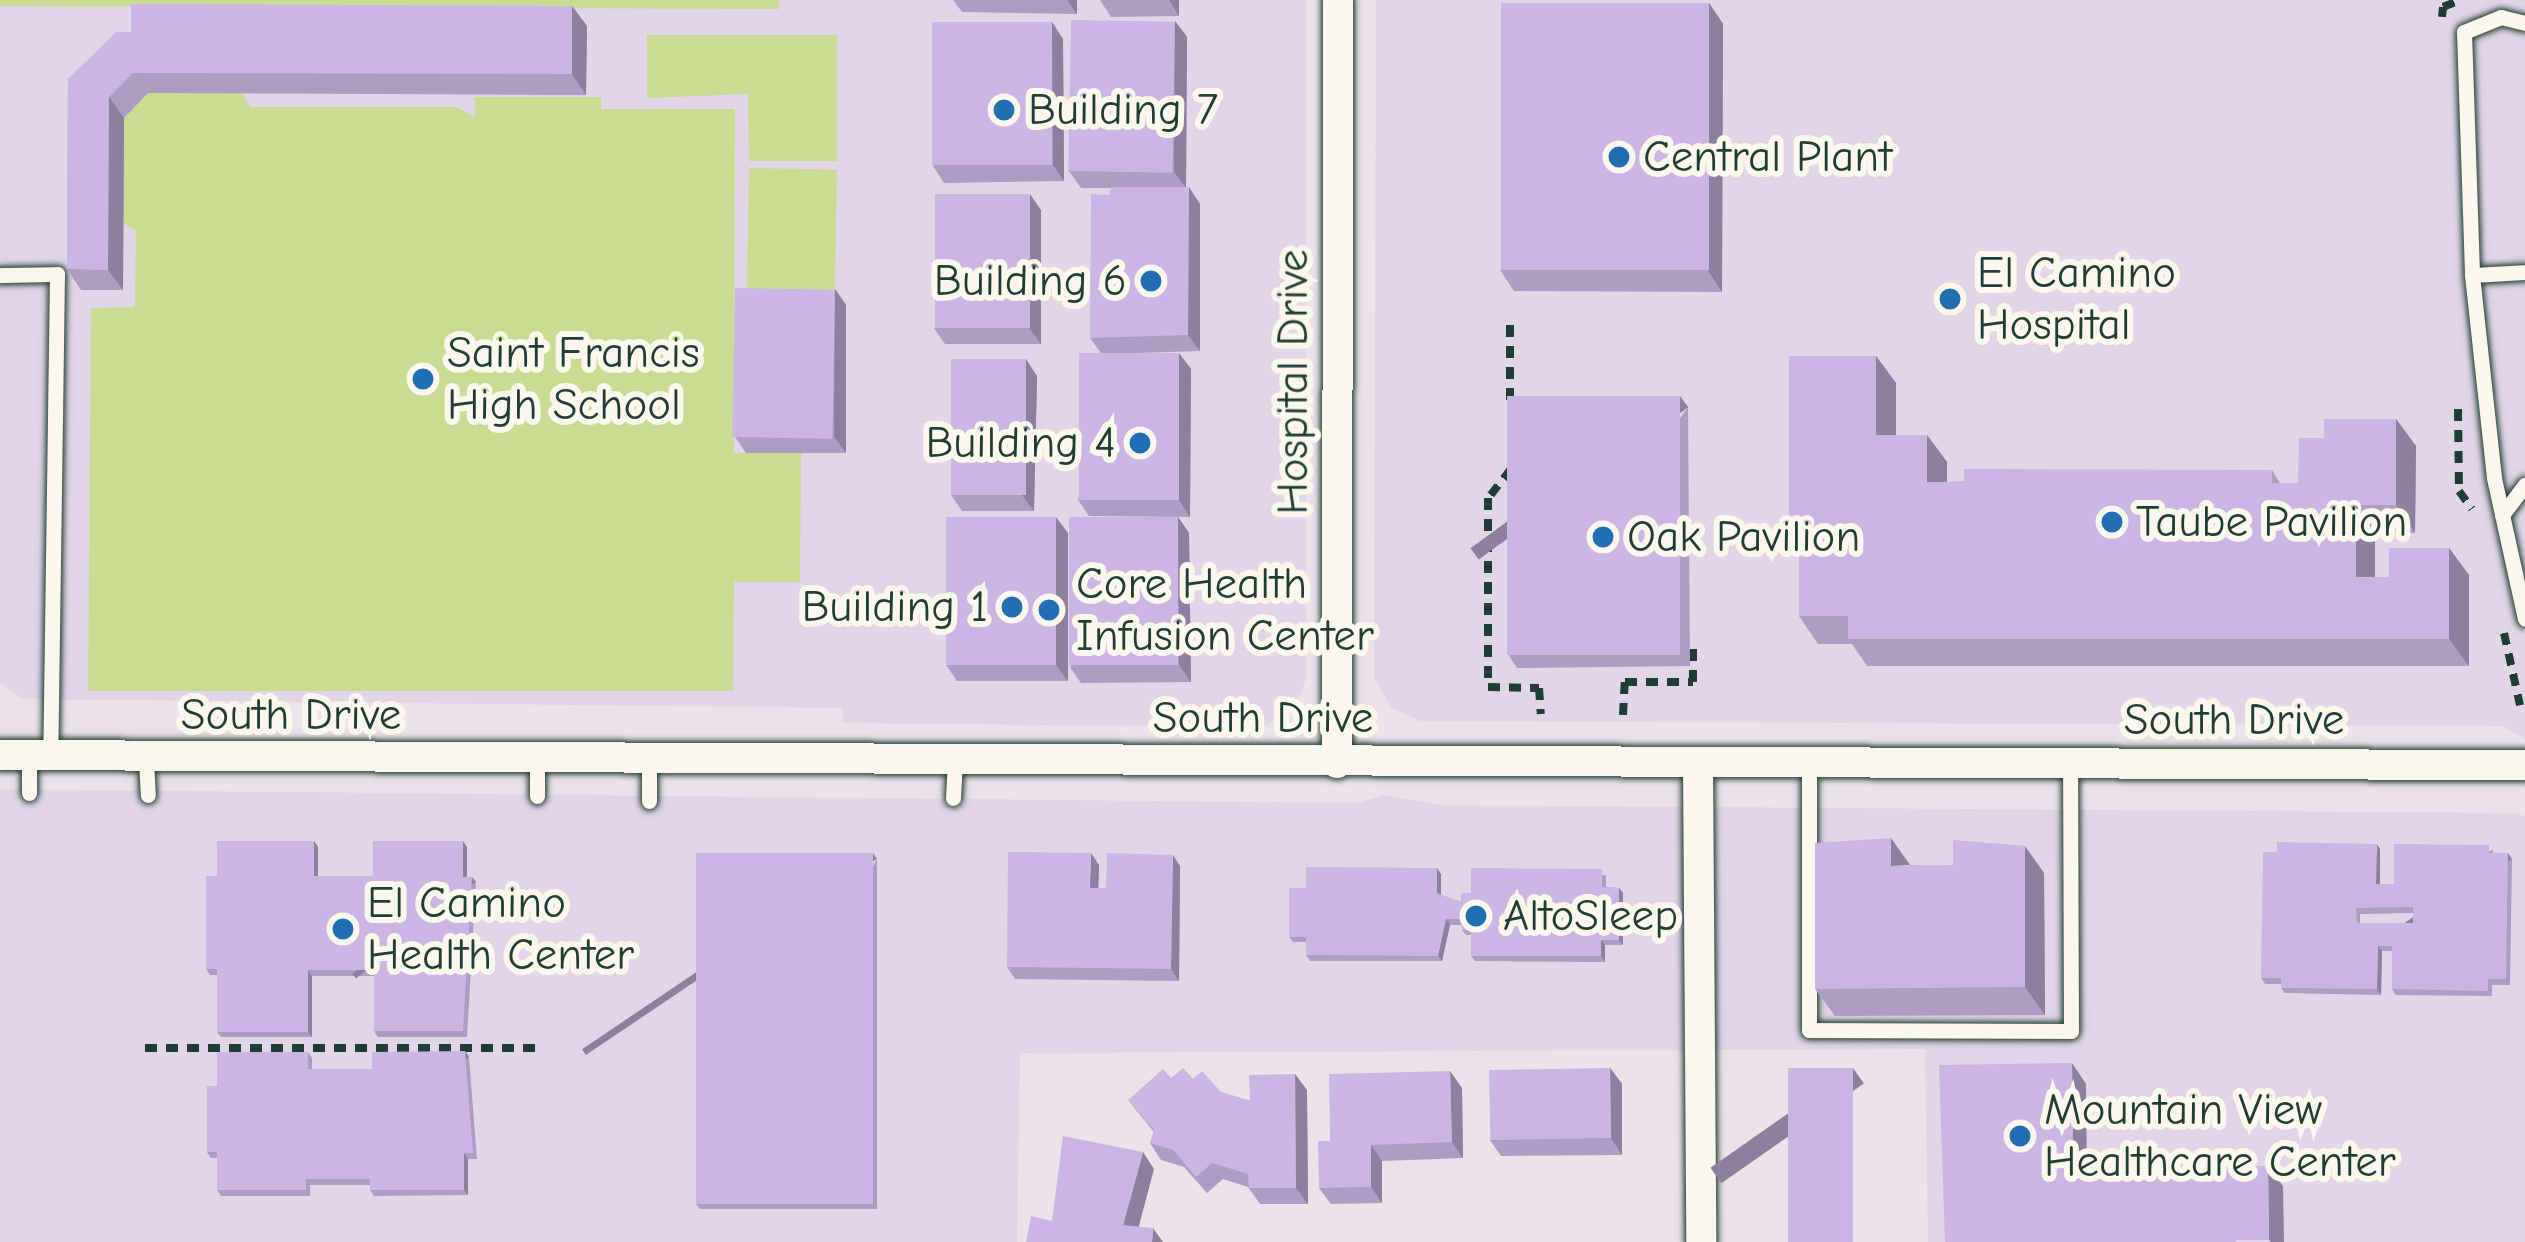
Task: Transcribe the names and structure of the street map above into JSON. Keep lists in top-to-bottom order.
{
  "streets": {
    "street": ["Hospital Drive", "South Drive"]
  },
  "crossings": [
    ["Hospital Drive", "South Drive"]
  ],
  "places": [
    "Building 7",
    "Central Plant",
    "Building 6",
    "El Camino Hospital",
    "Saint Francis High School",
    "Building 4",
    "Taube Pavilion",
    "Oak Pavilion",
    "Building 1",
    "Core Health Infusion Center",
    "AltoSleep",
    "El Camino Health Center",
    "Mountain View Healthcare Center"
  ]
}
